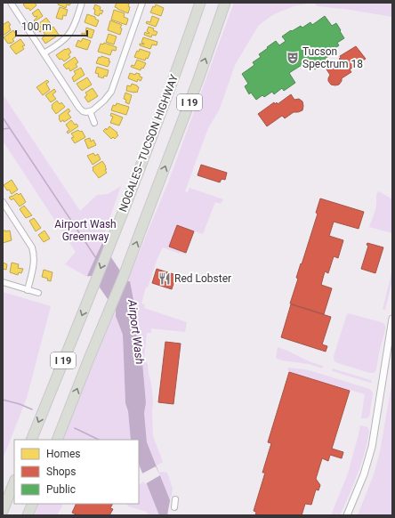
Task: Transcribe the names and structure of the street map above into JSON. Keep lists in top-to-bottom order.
{
  "streets": {
    "highway": ["I 19", "NOGALES–TUCSON HIGHWAY"]
  },
  "water": ["Airport Wash"],
  "parks": ["Airport Wash Greenway"],
  "places": {
    "theatre": ["Tucson Spectrum 18"],
    "restaurant": ["Red Lobster"]
  },
  "legend": ["Homes", "Shops", "Public"],
  "scale_bar": "100 m"
}
